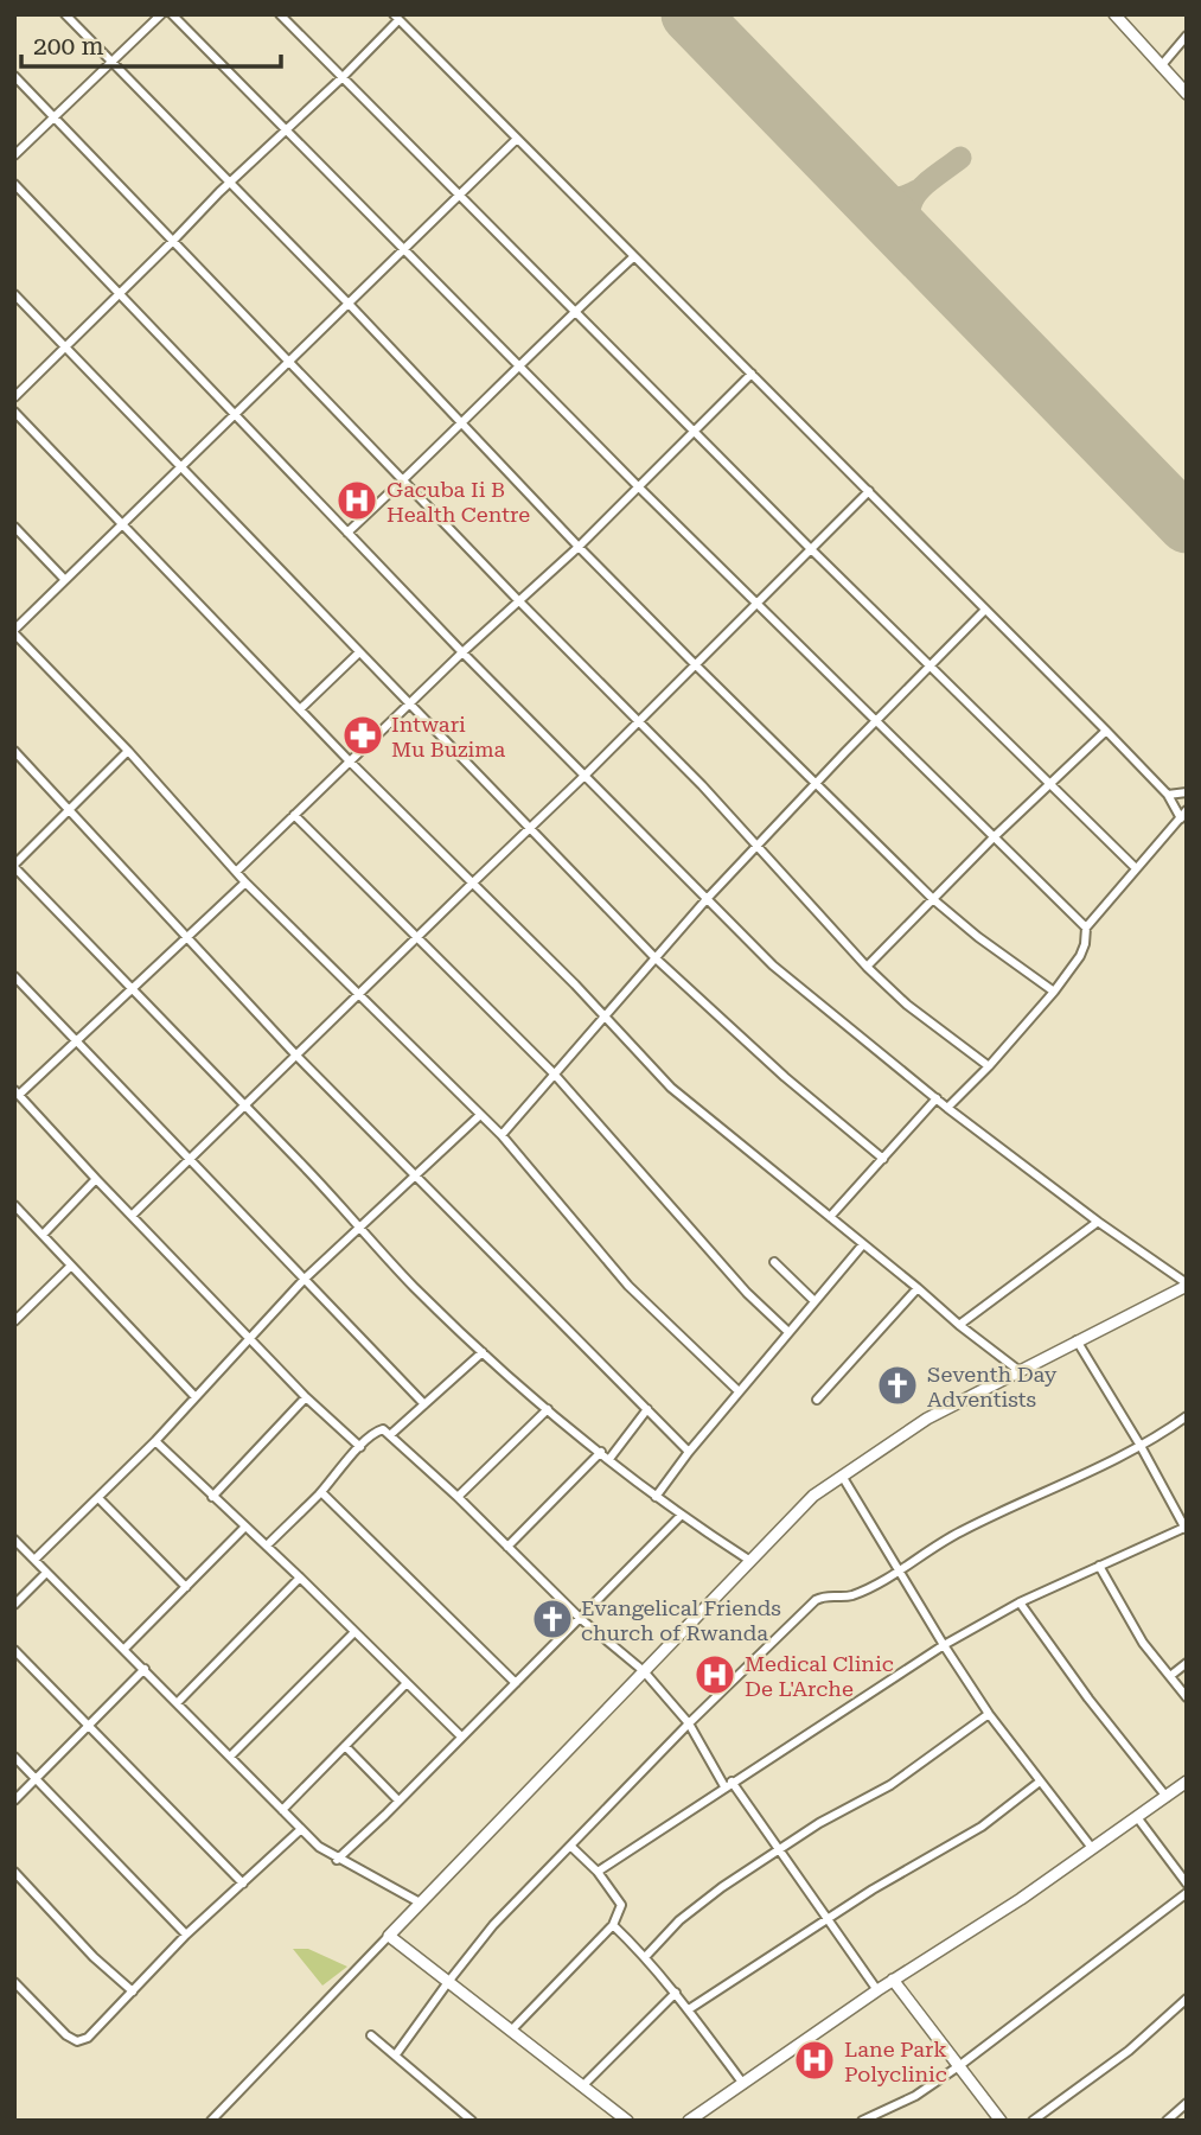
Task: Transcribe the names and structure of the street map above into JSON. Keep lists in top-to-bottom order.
{
  "places": {
    "hospital": ["Gacuba Ii B Health Centre", "Medical Clinic De L'Arche", "Lane Park Polyclinic"],
    "pharmacy": ["Intwari Mu Buzima"],
    "church": ["Seventh Day Adventists", "Evangelical Friends church of Rwanda"]
  },
  "scale_bar": "200 m"
}
